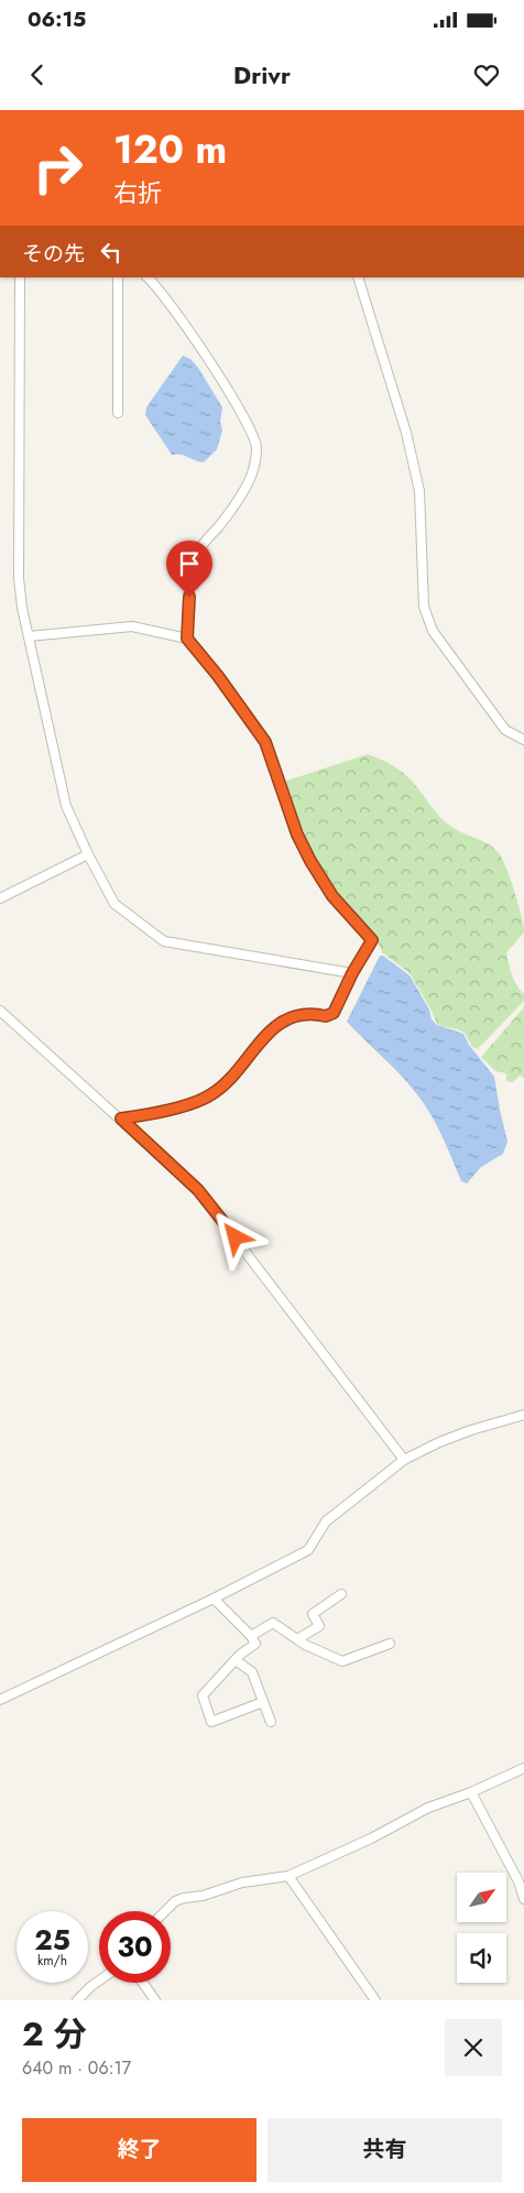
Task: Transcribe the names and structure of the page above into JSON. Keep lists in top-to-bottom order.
{
  "north": "top right",
  "page": {
    "status": "06:15",
    "header": "Drivr",
    "turn": ["120 m", "右折"],
    "then": "その先",
    "speed": "25 km/h",
    "limit": "30",
    "heading": ["2 分", "640 m · 06:17"],
    "buttons": ["終了", "共有"]
  }
}
